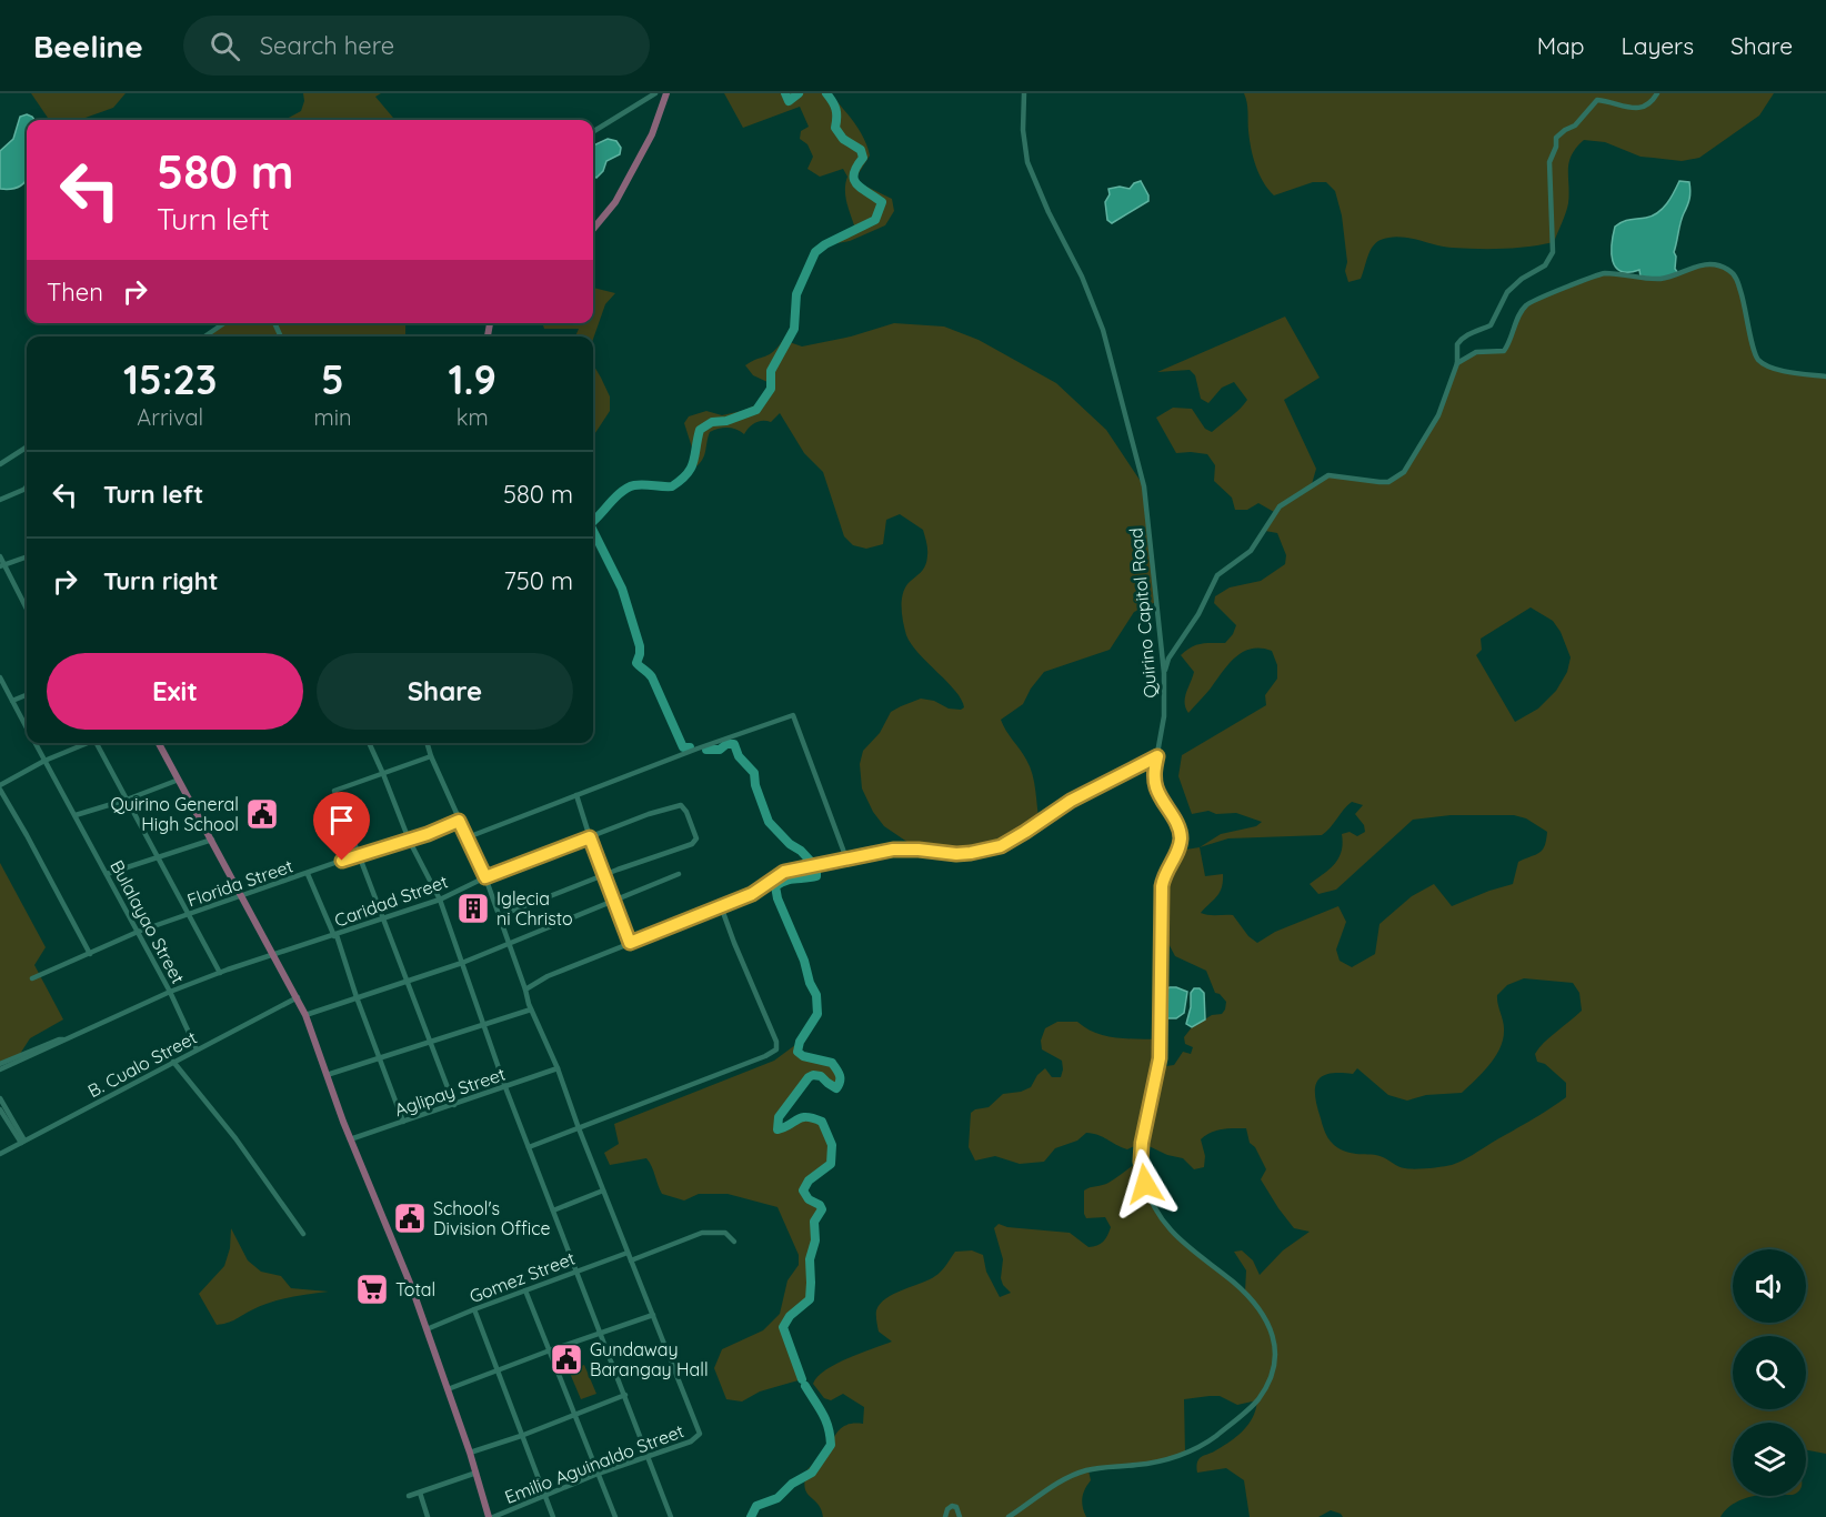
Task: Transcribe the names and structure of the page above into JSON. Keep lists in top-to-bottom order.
{
  "streets": {
    "street": [
      "Quirino Capitol Road",
      "Florida Street",
      "Caridad Street",
      "Bulalayao Street",
      "B. Cualo Street",
      "Aglipay Street",
      "Gomez Street",
      "Emilio Aguinaldo Street"
    ]
  },
  "crossings": [
    ["Florida Street", "Bulalayao Street"],
    ["Caridad Street", "Bulalayao Street"],
    ["Bulalayao Street", "B. Cualo Street"]
  ],
  "places": {
    "public building": ["Quirino General High School", "School's Division Office", "Gundaway Barangay Hall"],
    "building": ["Iglecia ni Christo"],
    "supermarket": ["Total"]
  },
  "page": {
    "header": "Beeline",
    "search": "Search here",
    "nav": ["Map", "Layers", "Share"],
    "turn": ["580 m", "Turn left"],
    "then": "Then",
    "eta": [
      "15:23",
      "Arrival",
      "5",
      "min",
      "1.9",
      "km"
    ],
    "list": [
      {
        "name": "Turn left",
        "value": "580 m"
      },
      {
        "name": "Turn right",
        "value": "750 m"
      }
    ],
    "buttons": ["Exit", "Share"]
  }
}
